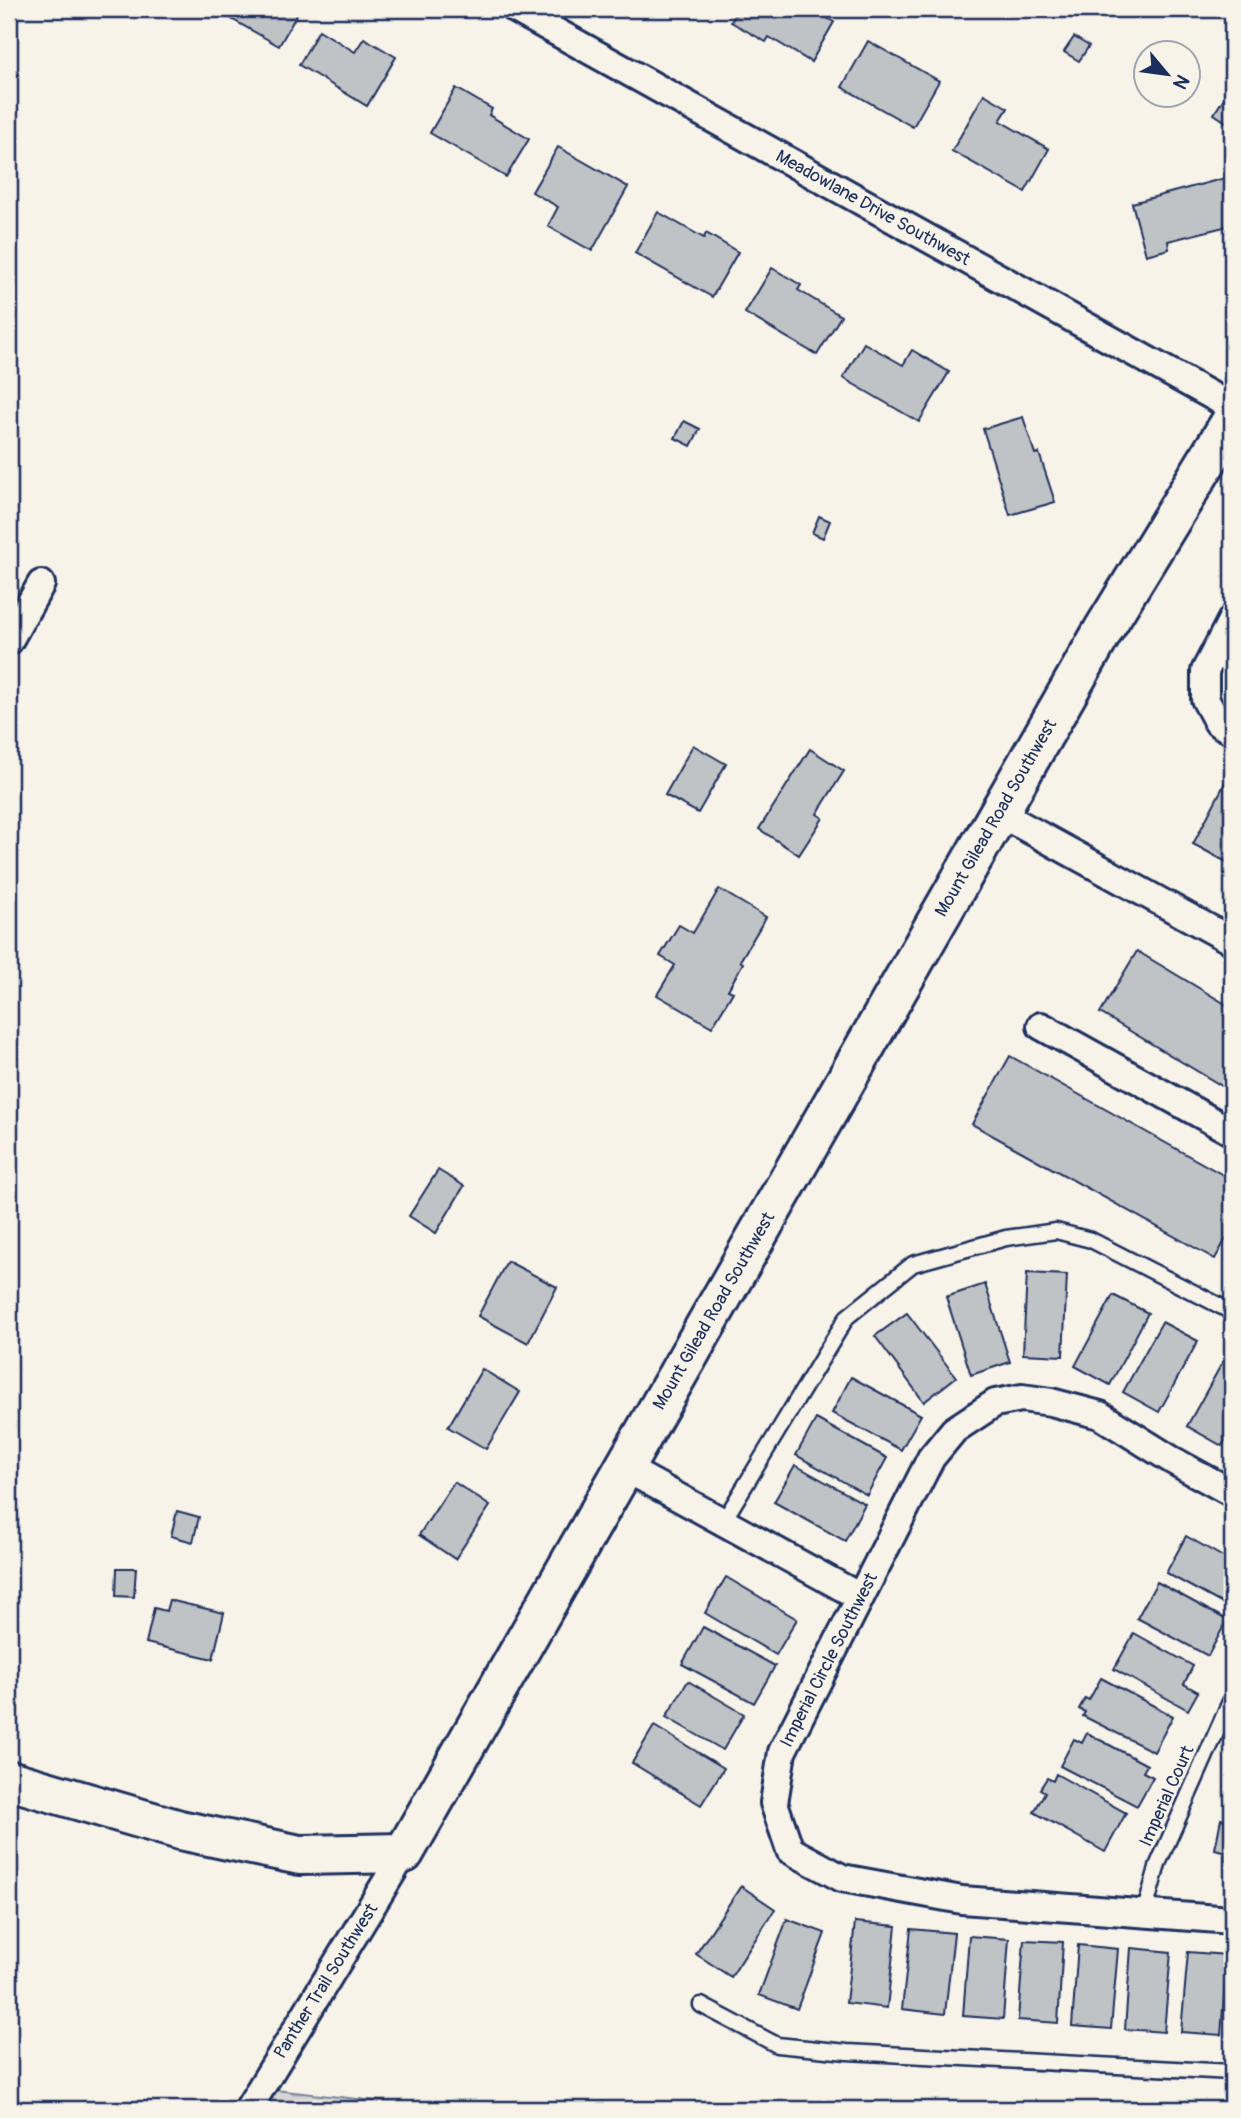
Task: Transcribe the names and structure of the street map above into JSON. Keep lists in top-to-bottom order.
{
  "streets": {
    "street": [
      "Meadowlane Drive Southwest",
      "Mount Gilead Road Southwest",
      "Imperial Circle Southwest",
      "Panther Trail Southwest"
    ],
    "lane": ["Imperial Court"]
  },
  "crossings": [
    ["Mount Gilead Road Southwest", "Panther Trail Southwest"],
    ["Imperial Circle Southwest", "Imperial Court"]
  ],
  "north": "bottom right"
}
